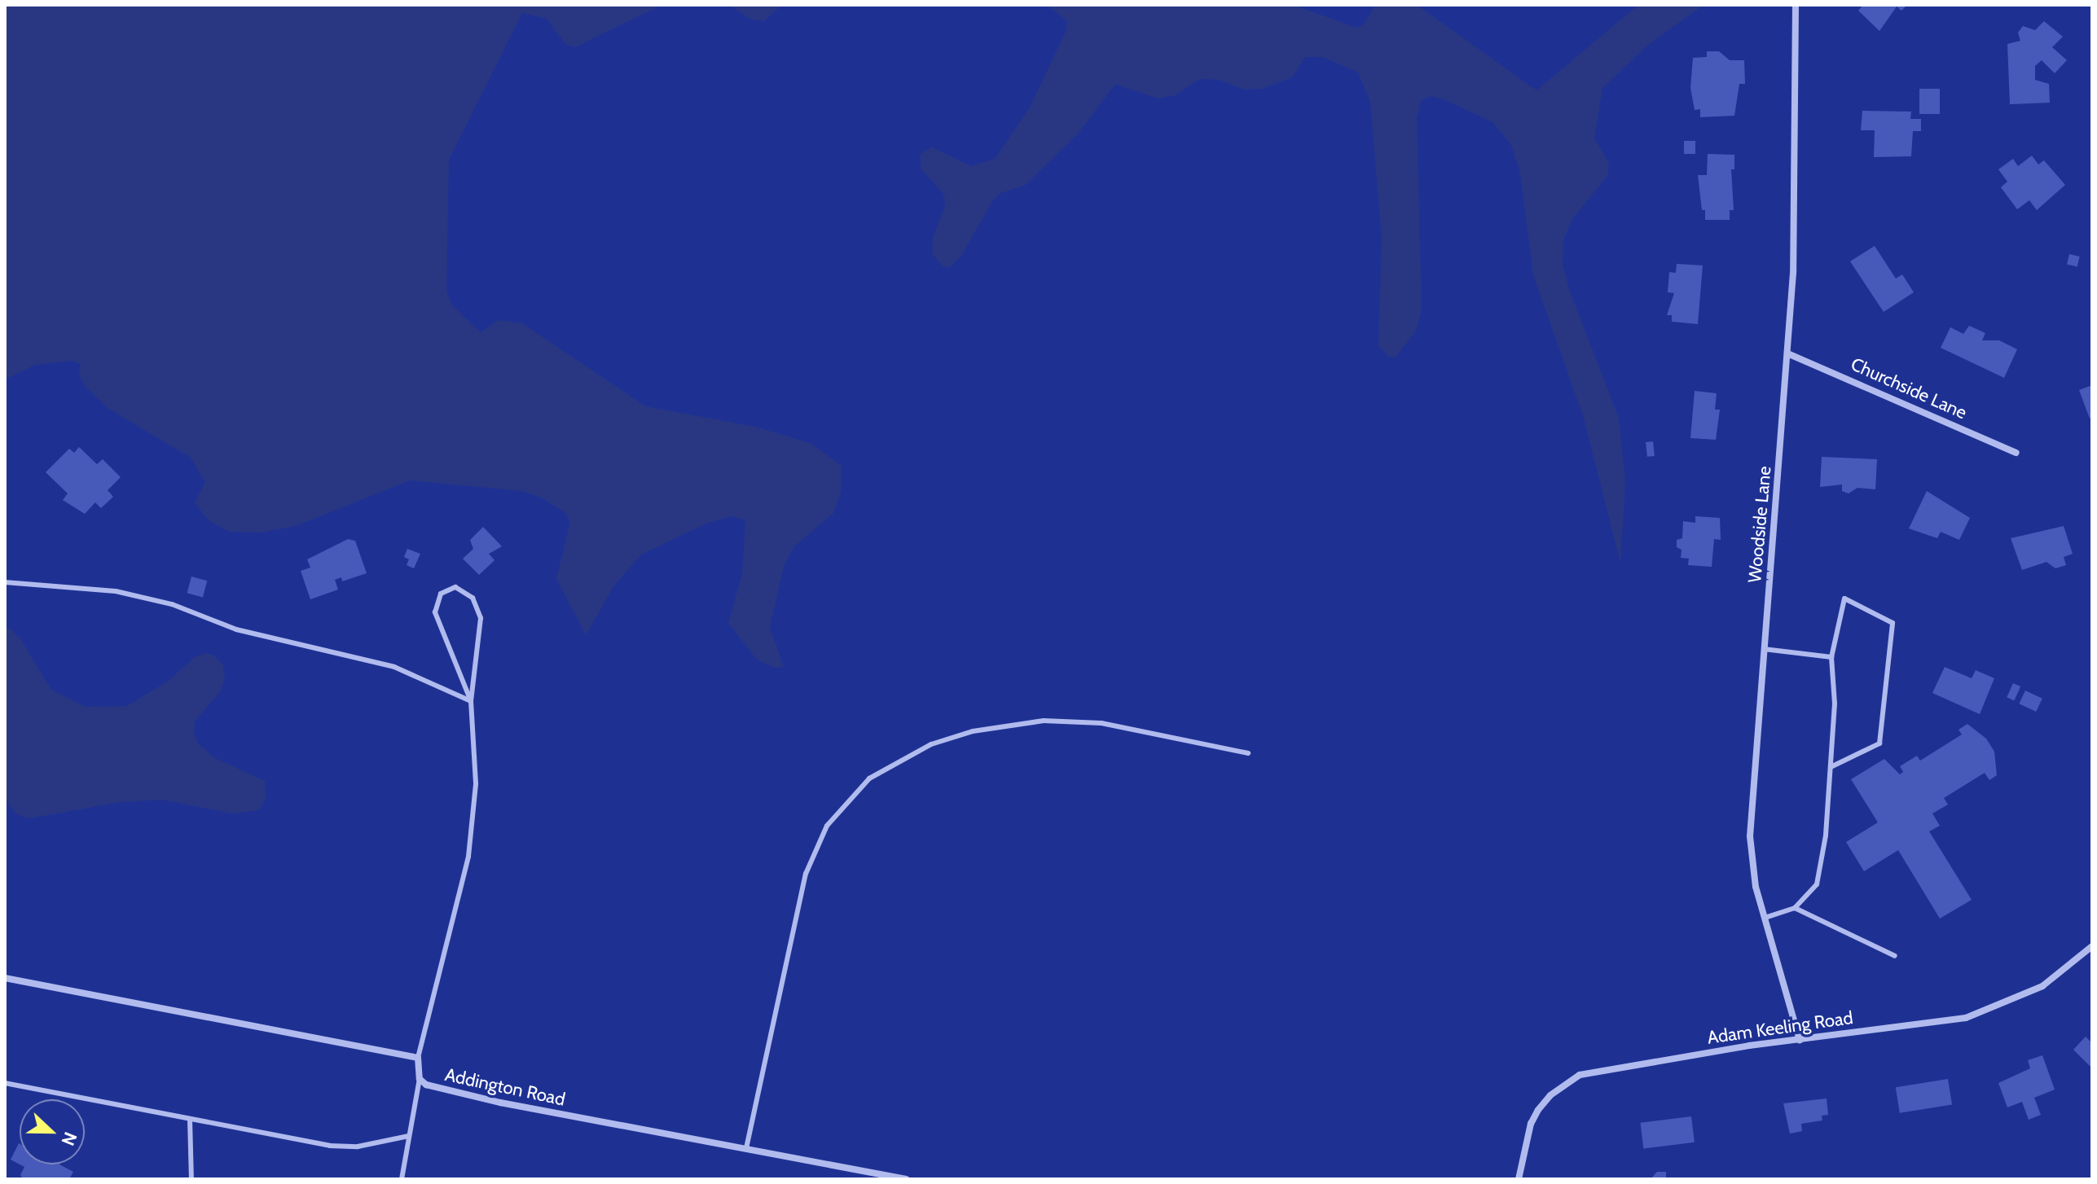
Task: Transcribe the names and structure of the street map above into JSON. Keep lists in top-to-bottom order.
{
  "streets": {
    "street": [
      "Churchside Lane",
      "Woodside Lane",
      "Adam Keeling Road",
      "Addington Road"
    ]
  },
  "crossings": [
    ["Churchside Lane", "Woodside Lane"],
    ["Woodside Lane", "Adam Keeling Road"]
  ],
  "north": "right"
}
